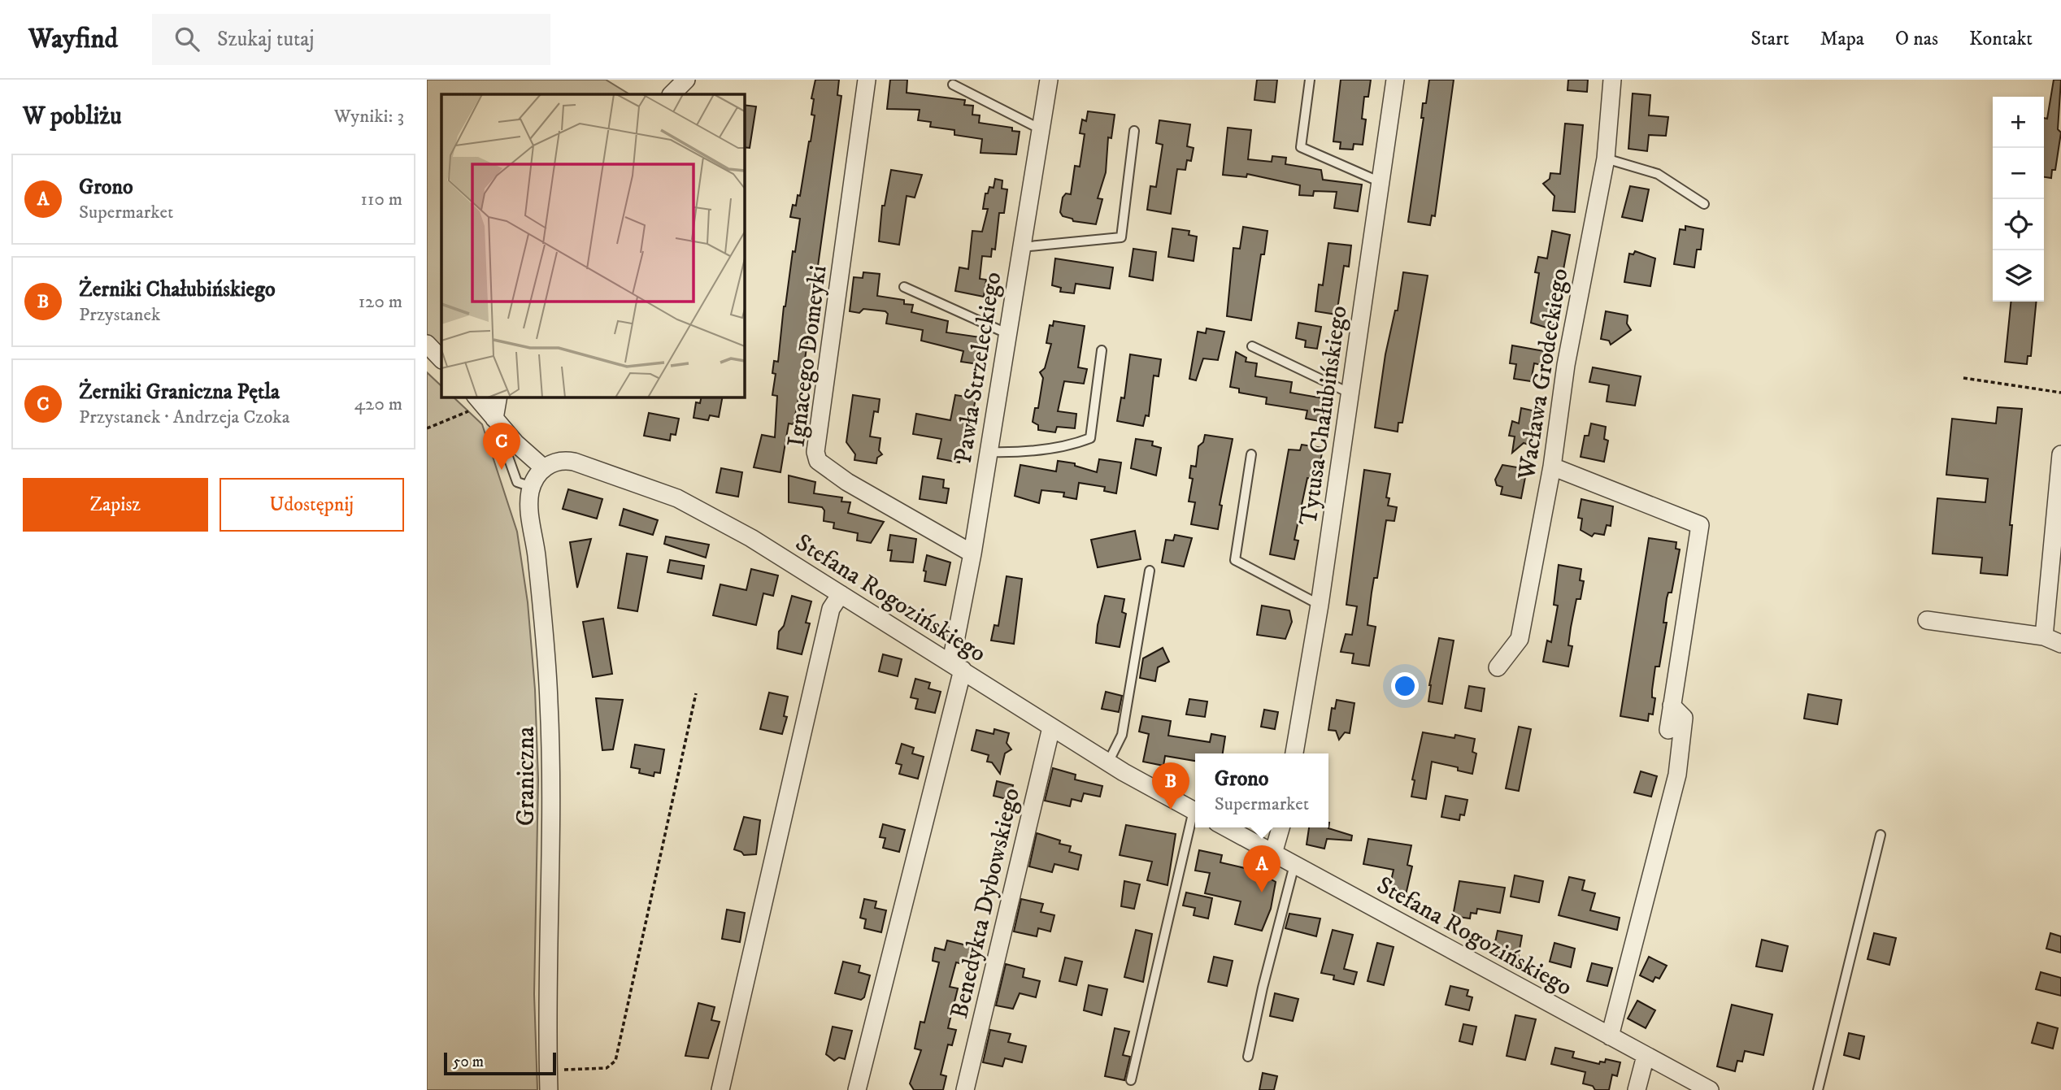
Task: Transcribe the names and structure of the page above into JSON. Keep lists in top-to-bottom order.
{
  "streets": {
    "street": [
      "Ignacego Domeyki",
      "Pawła Strzeleckiego",
      "Wacława Grodeckiego",
      "Tytusa Chałubińskiego",
      "Stefana Rogozińskiego",
      "Graniczna",
      "Benedykta Dybowskiego"
    ]
  },
  "crossings": [
    ["Ignacego Domeyki", "Pawła Strzeleckiego"],
    ["Pawła Strzeleckiego", "Stefana Rogozińskiego"],
    ["Stefana Rogozińskiego", "Graniczna"],
    ["Stefana Rogozińskiego", "Benedykta Dybowskiego"]
  ],
  "scale_bar": "50 m",
  "page": {
    "header": "Wayfind",
    "search": "Szukaj tutaj",
    "nav": [
      "Start",
      "Mapa",
      "O nas",
      "Kontakt"
    ],
    "heading": ["W pobliżu", "Wyniki: 3"],
    "map_buttons": ["+", "−"],
    "list": [
      {
        "mark": "A",
        "name": "Grono",
        "note": "Supermarket",
        "value": "110 m"
      },
      {
        "mark": "B",
        "name": "Żerniki Chałubińskiego",
        "note": "Przystanek",
        "value": "120 m"
      },
      {
        "mark": "C",
        "name": "Żerniki Graniczna Pętla",
        "note": "Przystanek · Andrzeja Czoka",
        "value": "420 m"
      }
    ],
    "pins": ["C", "B", "A"],
    "buttons": ["Zapisz", "Udostępnij"],
    "popup": ["Grono", "Supermarket"],
    "scale": "50 m"
  }
}
